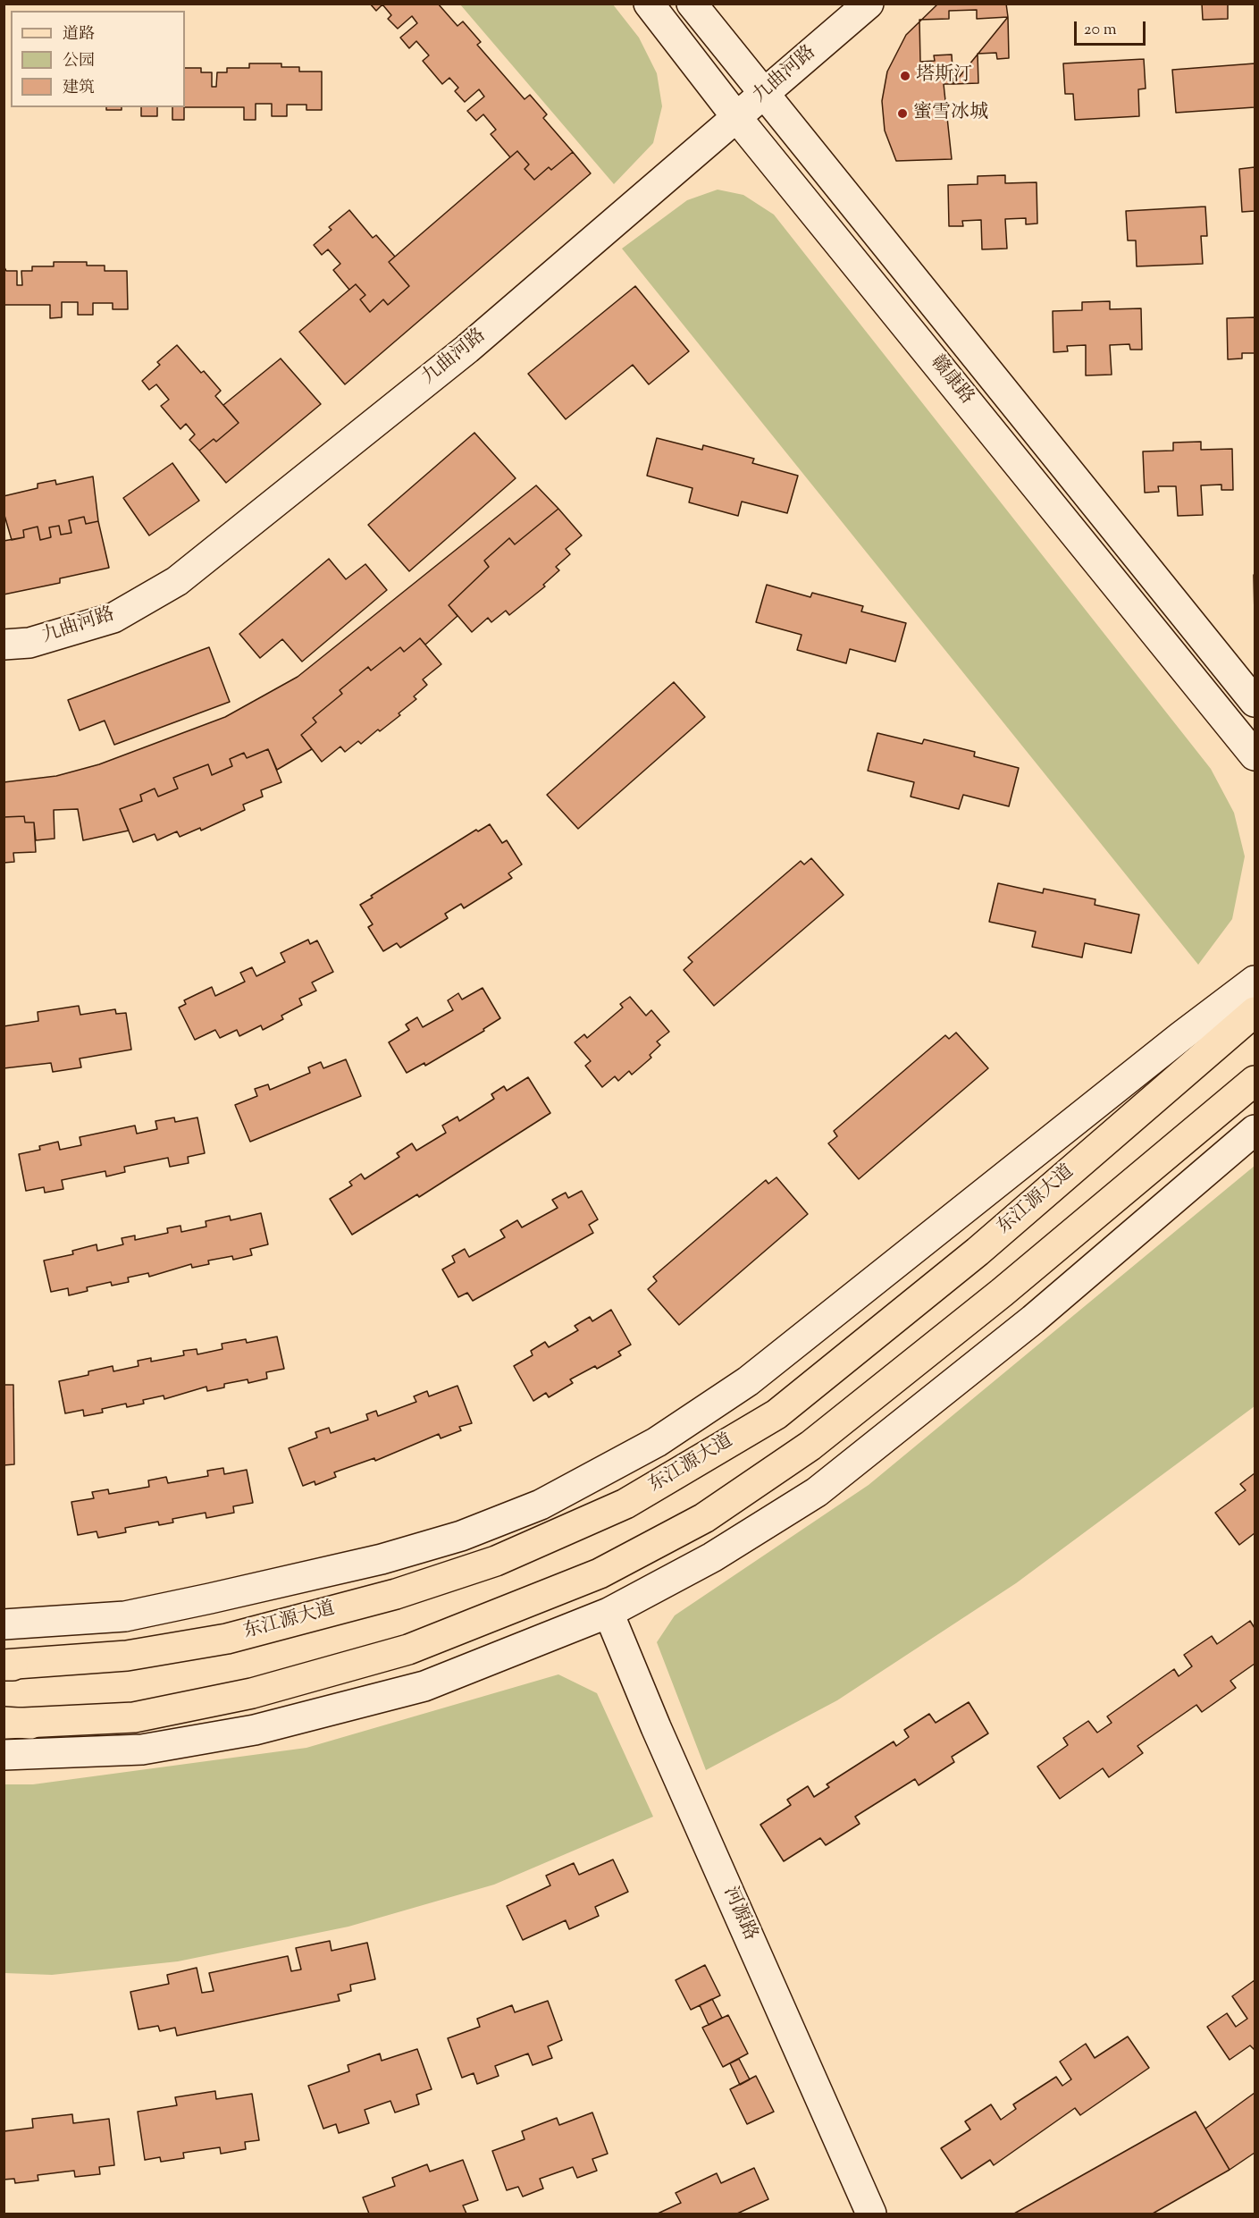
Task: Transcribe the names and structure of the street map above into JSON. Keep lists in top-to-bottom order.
{
  "streets": {
    "main road": ["东江源大道"],
    "street": ["九曲河路", "赣康路", "河源路"]
  },
  "crossings": [
    ["九曲河路", "赣康路"]
  ],
  "places": ["塔斯汀", "蜜雪冰城"],
  "legend": ["道路", "公园", "建筑"],
  "scale_bar": "20 m"
}
